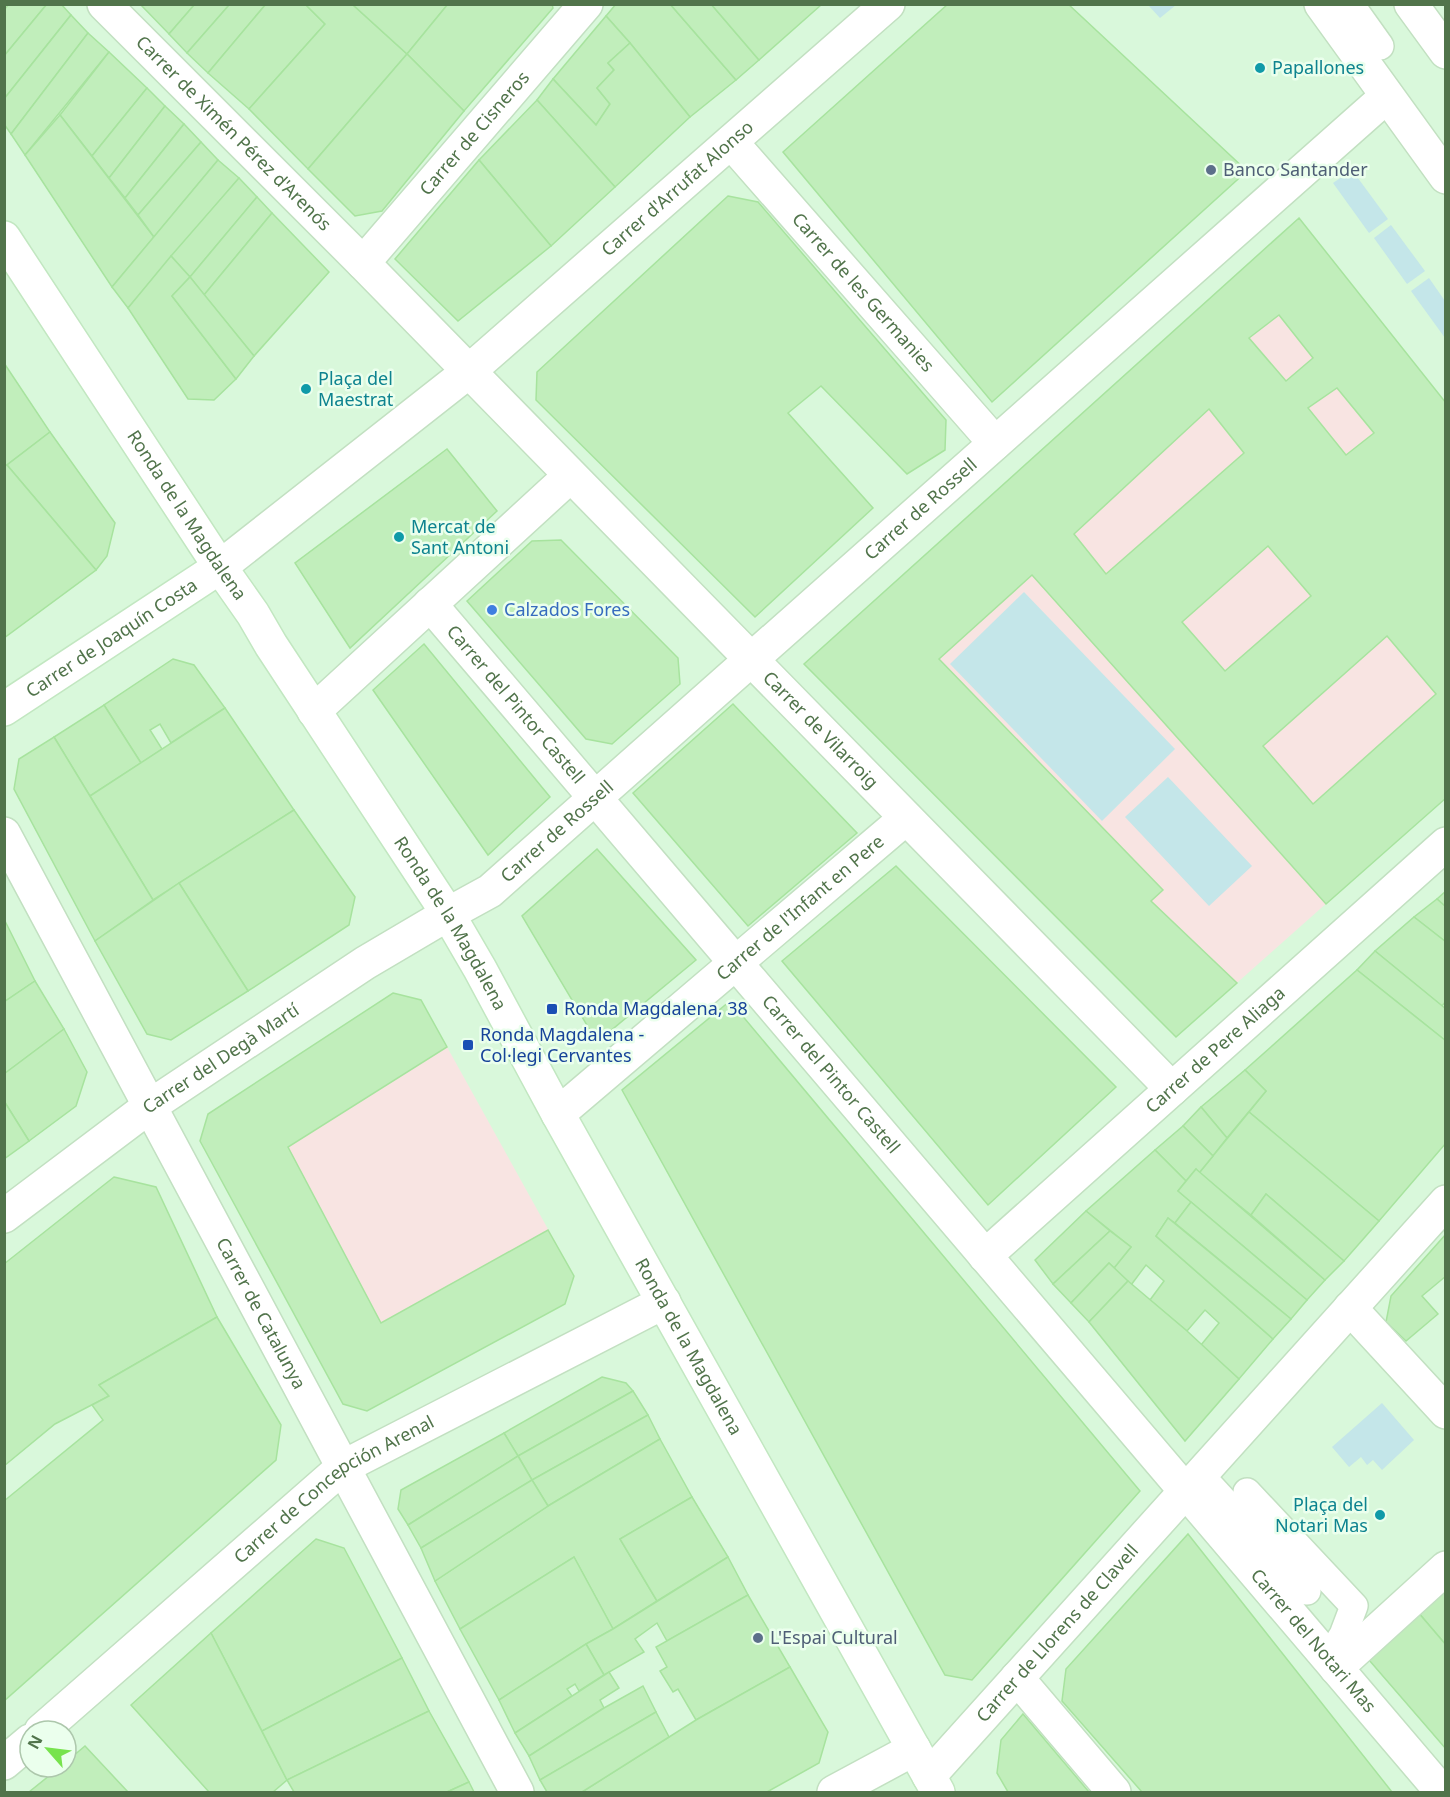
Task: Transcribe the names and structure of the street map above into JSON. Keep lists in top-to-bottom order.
{
  "streets": {
    "street": [
      "Carrer de Ximén Pérez d'Arenós",
      "Carrer de Cisneros",
      "Carrer d'Arrufat Alonso",
      "Carrer de les Germanies",
      "Carrer de Rossell",
      "Ronda de la Magdalena",
      "Carrer de Joaquín Costa",
      "Carrer del Pintor Castell",
      "Carrer de Vilarroig",
      "Carrer de l'Infant en Pere",
      "Carrer de Pere Aliaga",
      "Carrer del Degà Martí",
      "Carrer de Catalunya",
      "Carrer de Concepción Arenal",
      "Carrer de Llorens de Clavell",
      "Carrer del Notari Mas"
    ]
  },
  "crossings": [
    ["Carrer de Ximén Pérez d'Arenós", "Carrer de Cisneros"],
    ["Carrer d'Arrufat Alonso", "Carrer de les Germanies"],
    ["Carrer d'Arrufat Alonso", "Carrer de Vilarroig"],
    ["Carrer de les Germanies", "Carrer de Rossell"],
    ["Carrer de Rossell", "Ronda de la Magdalena"],
    ["Carrer de Rossell", "Carrer del Pintor Castell"],
    ["Carrer de Rossell", "Carrer de Vilarroig"],
    ["Carrer de Rossell", "Carrer del Degà Martí"],
    ["Ronda de la Magdalena", "Carrer de Joaquín Costa"],
    ["Ronda de la Magdalena", "Carrer de l'Infant en Pere"],
    ["Ronda de la Magdalena", "Carrer del Degà Martí"],
    ["Ronda de la Magdalena", "Carrer de Concepción Arenal"],
    ["Ronda de la Magdalena", "Carrer de Llorens de Clavell"],
    ["Carrer del Pintor Castell", "Carrer de l'Infant en Pere"],
    ["Carrer del Pintor Castell", "Carrer de Pere Aliaga"],
    ["Carrer del Pintor Castell", "Carrer de Llorens de Clavell"],
    ["Carrer del Pintor Castell", "Carrer del Notari Mas"],
    ["Carrer de Vilarroig", "Carrer de l'Infant en Pere"],
    ["Carrer de Vilarroig", "Carrer de Pere Aliaga"],
    ["Carrer del Degà Martí", "Carrer de Catalunya"],
    ["Carrer de Catalunya", "Carrer de Concepción Arenal"],
    ["Carrer de Llorens de Clavell", "Carrer del Notari Mas"]
  ],
  "places": {
    "other": [
      "Papallones",
      "Banco Santander",
      "Plaça del Maestrat",
      "Mercat de Sant Antoni",
      "Calzados Fores",
      "Plaça del Notari Mas",
      "L'Espai Cultural"
    ],
    "transit": ["Ronda Magdalena, 38", "Ronda Magdalena - Col·legi Cervantes"]
  },
  "north": "top left"
}
